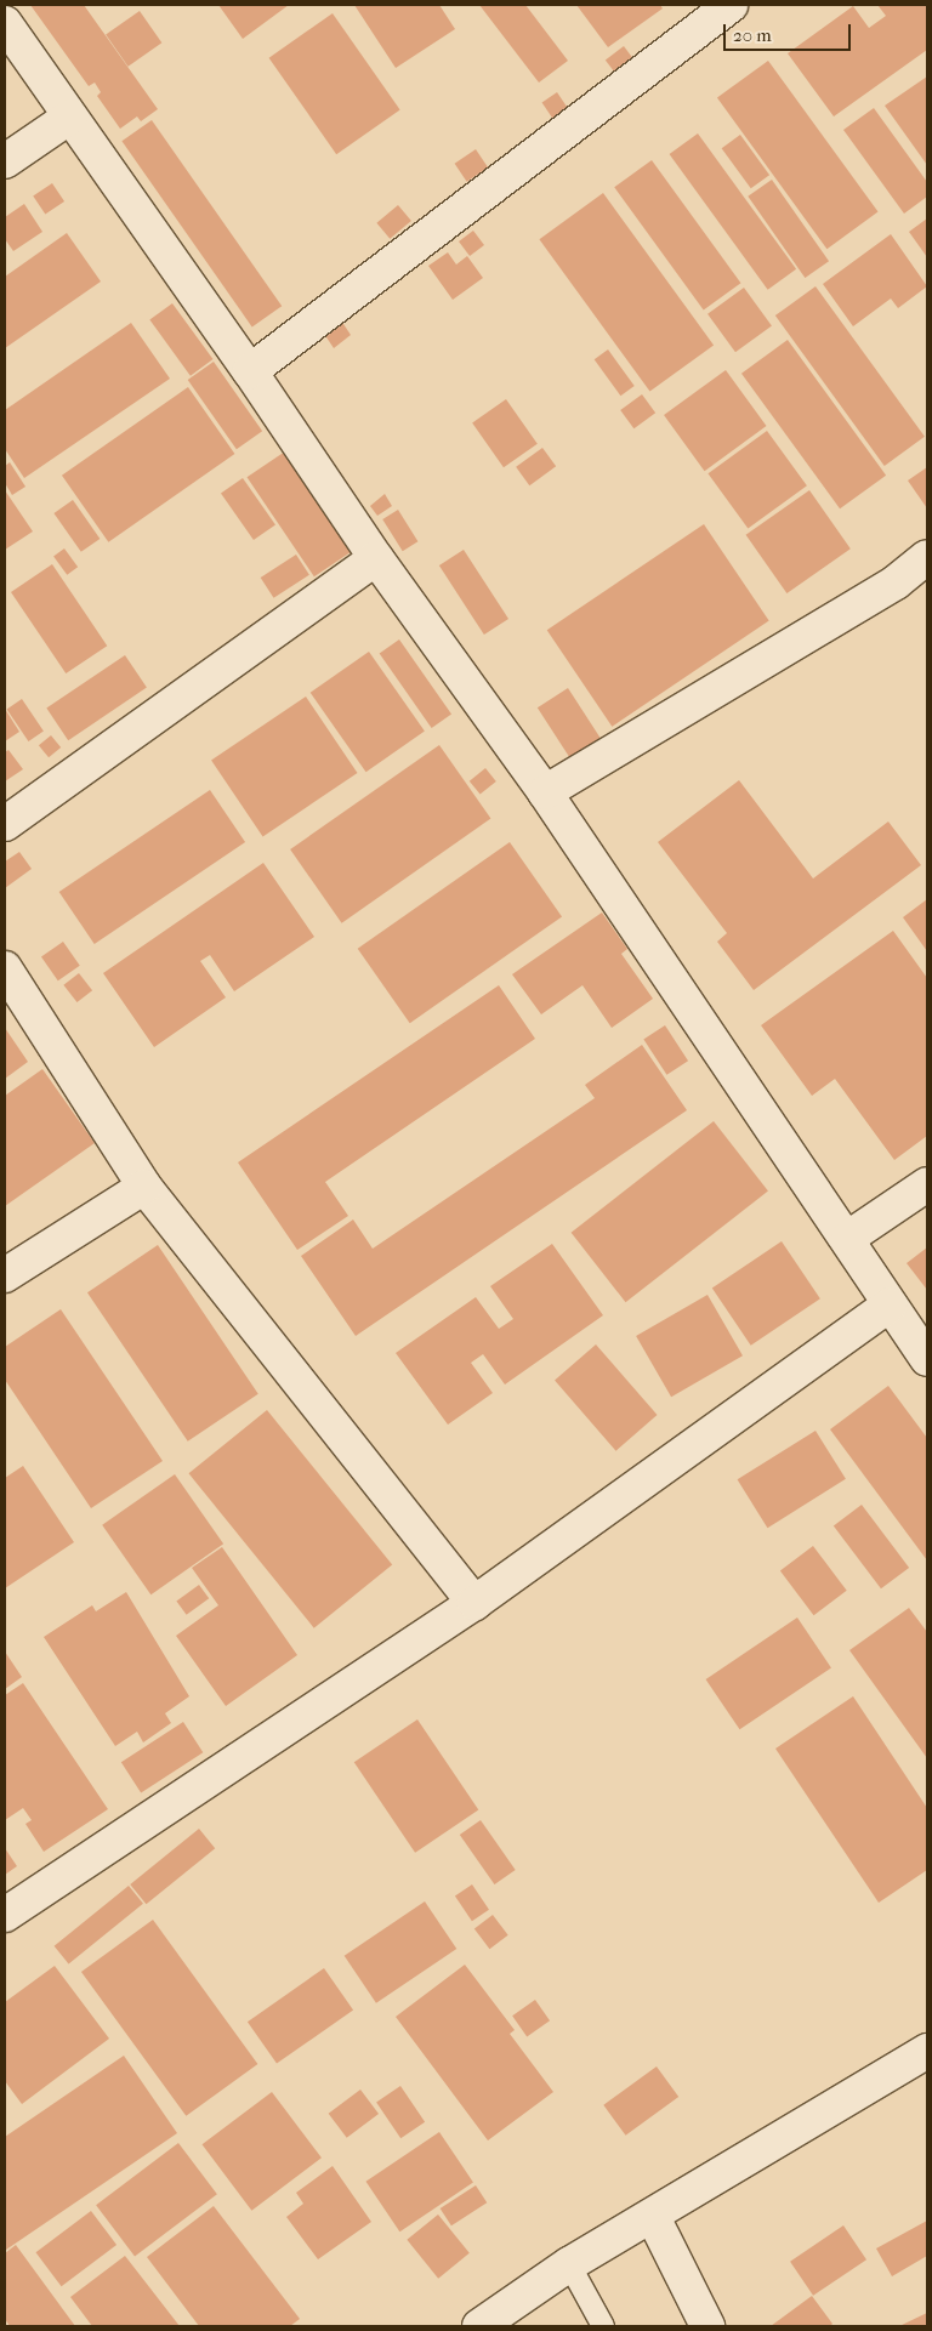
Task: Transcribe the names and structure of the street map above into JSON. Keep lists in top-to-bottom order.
{
  "scale_bar": "20 m"
}
